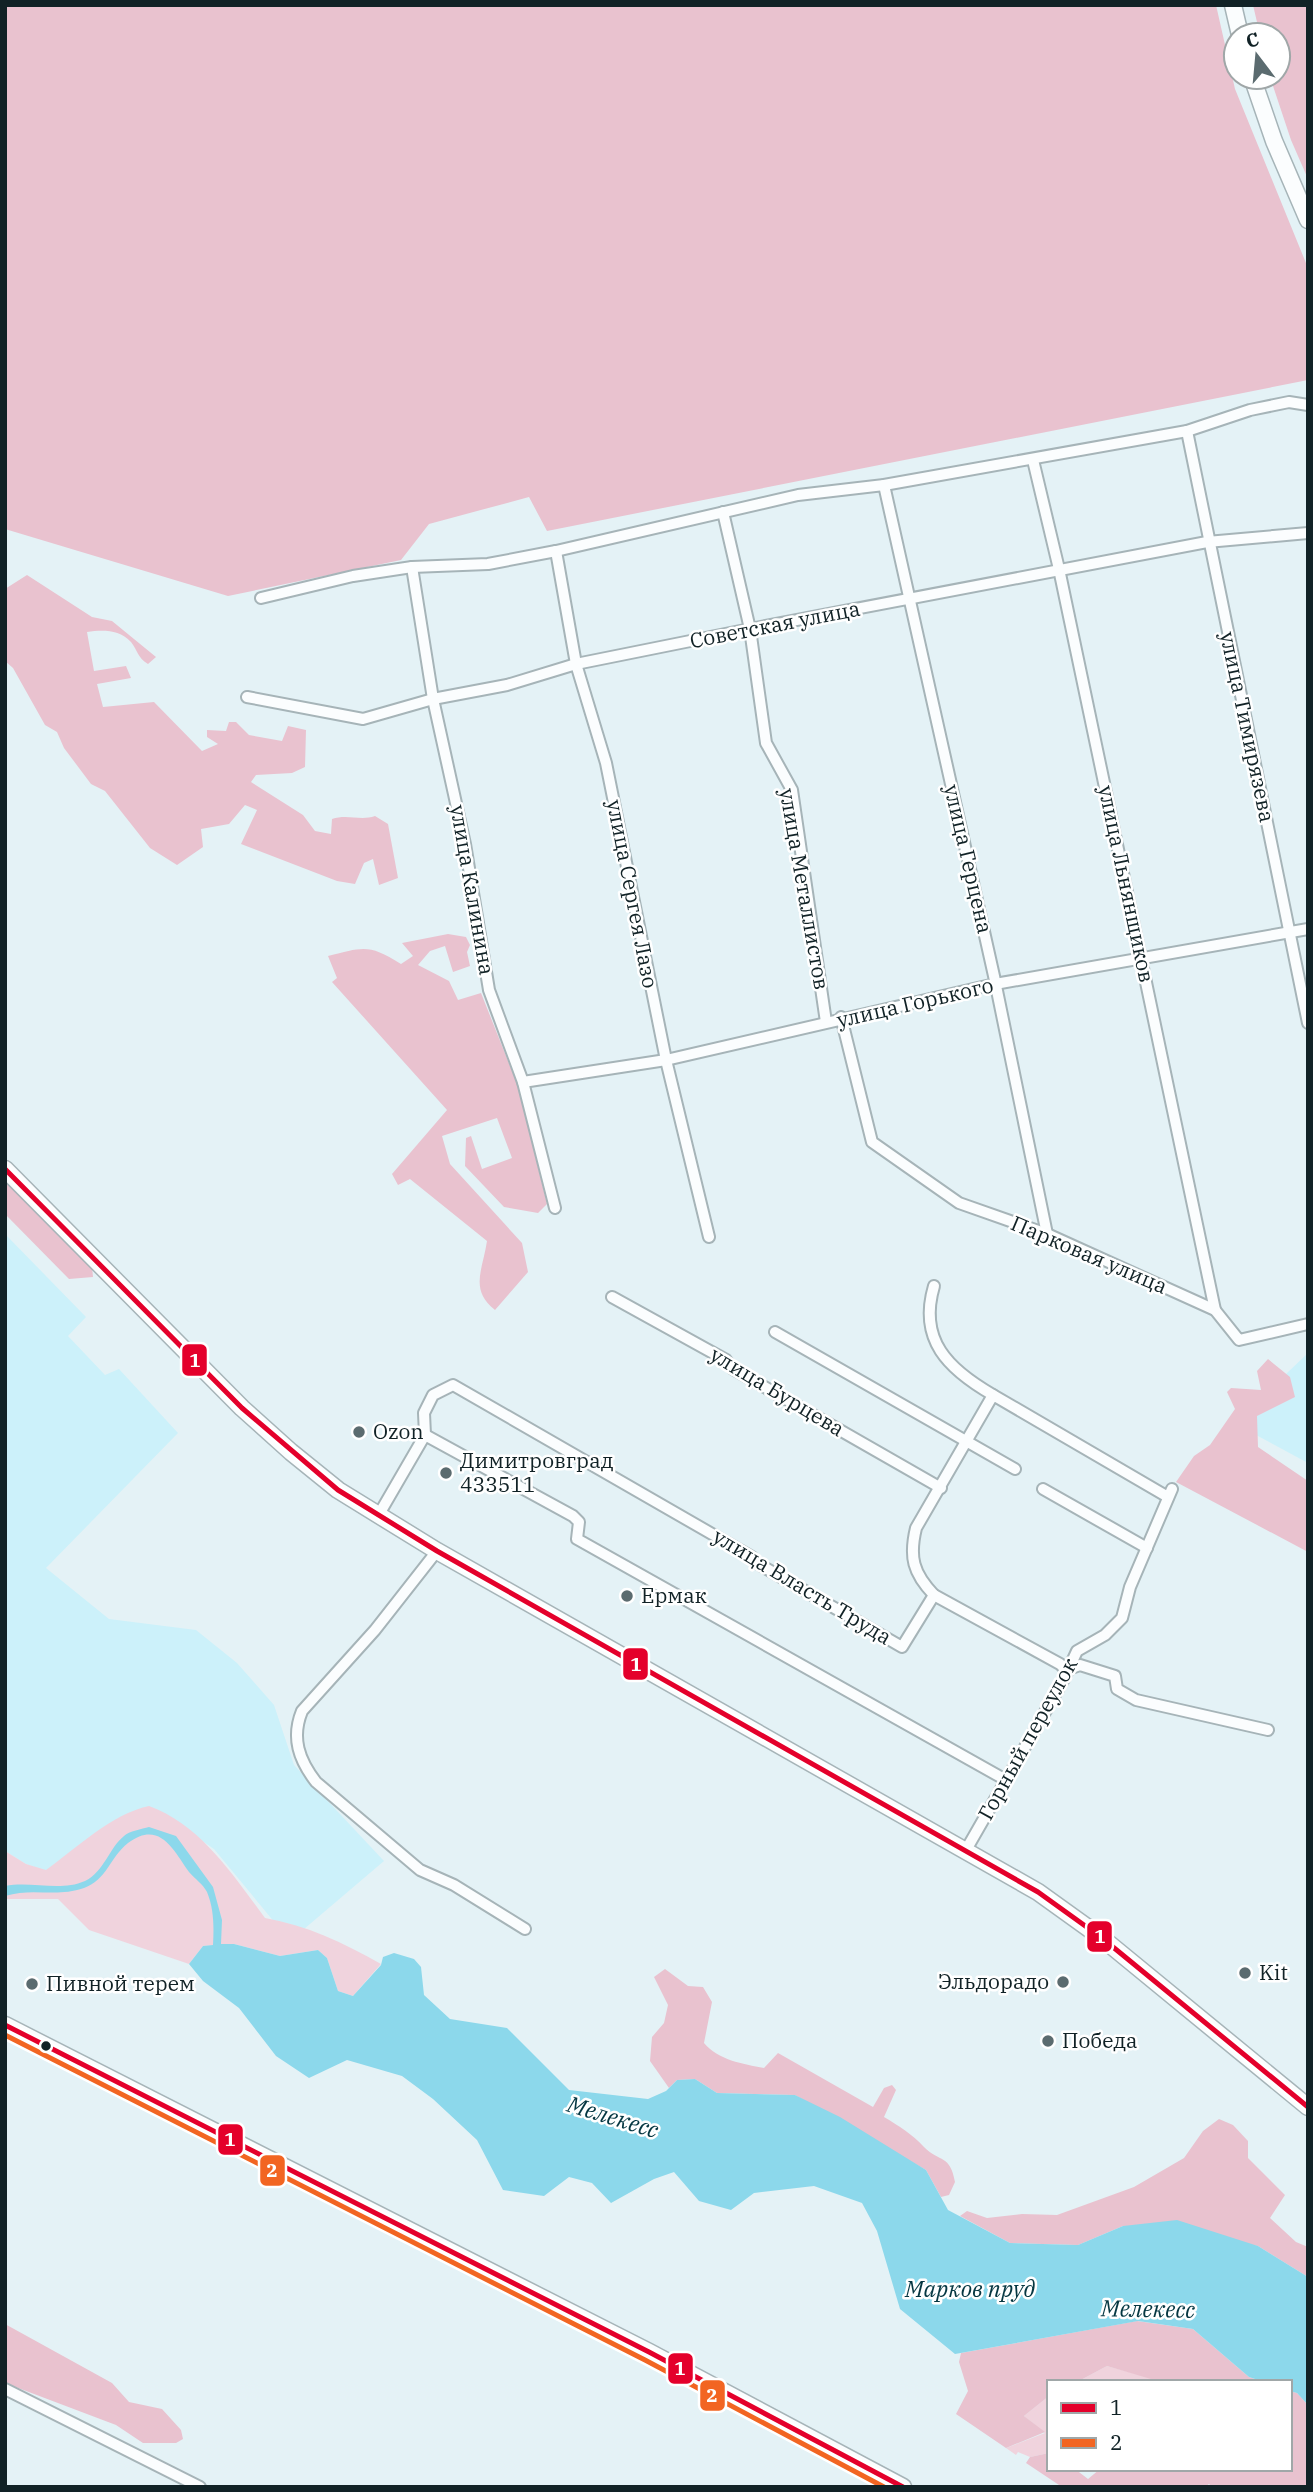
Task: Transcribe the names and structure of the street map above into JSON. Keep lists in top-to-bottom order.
{
  "streets": {
    "street": [
      "Советская улица",
      "улица Тимирязева",
      "улица Герцена",
      "улица Льнянщиков",
      "улица Металлистов",
      "улица Калинина",
      "улица Сергея Лазо",
      "улица Горького",
      "Парковая улица",
      "улица Бурцева",
      "улица Власть Труда",
      "Горный переулок"
    ]
  },
  "crossings": [
    ["Советская улица", "улица Тимирязева"],
    ["Советская улица", "улица Герцена"],
    ["Советская улица", "улица Льнянщиков"],
    ["Советская улица", "улица Металлистов"],
    ["Советская улица", "улица Калинина"],
    ["Советская улица", "улица Сергея Лазо"],
    ["улица Тимирязева", "улица Горького"],
    ["улица Герцена", "улица Горького"],
    ["улица Герцена", "Парковая улица"],
    ["улица Льнянщиков", "улица Горького"],
    ["улица Льнянщиков", "Парковая улица"],
    ["улица Металлистов", "улица Горького"],
    ["улица Калинина", "улица Горького"],
    ["улица Сергея Лазо", "улица Горького"],
    ["улица Горького", "Парковая улица"]
  ],
  "water": ["Мелекесс", "Марков пруд"],
  "places": [
    "Ozon",
    "Димитровград 433511",
    "Ермак",
    "Kit",
    "Эльдорадо",
    "Пивной терем",
    "Победа"
  ],
  "lines": ["transit line 1", "transit line 2"],
  "legend": ["1", "2"],
  "north": "top"
}
